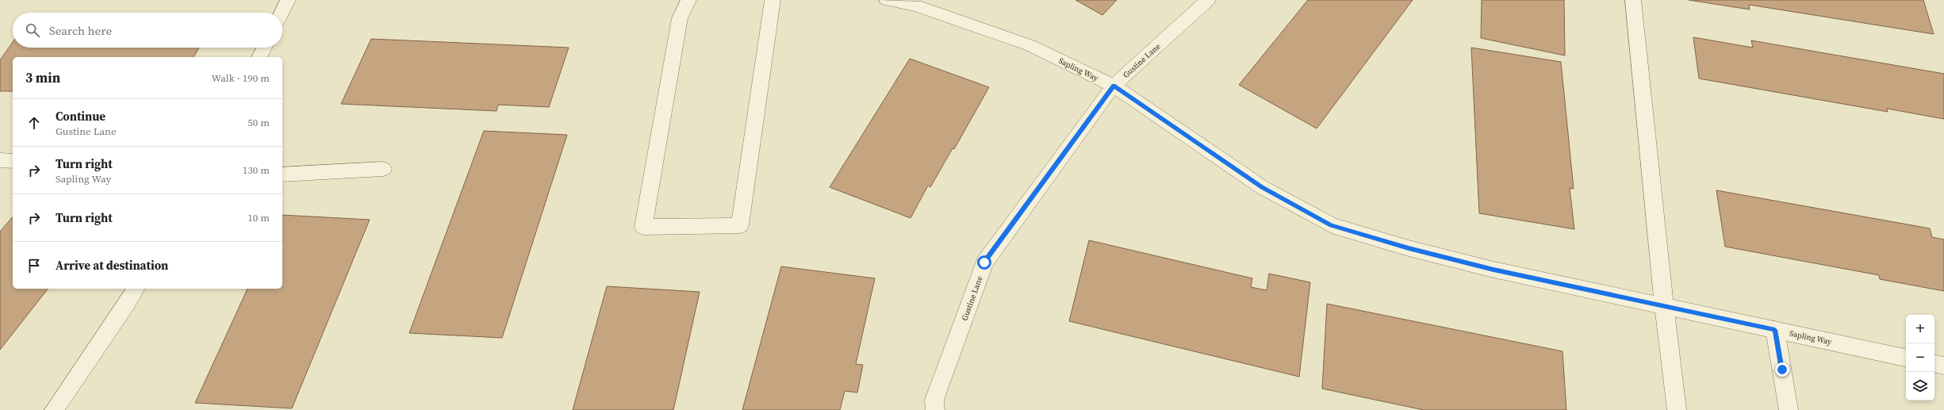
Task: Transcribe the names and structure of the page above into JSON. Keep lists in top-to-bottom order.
{
  "streets": {
    "street": ["Gustine Lane", "Sapling Way"]
  },
  "crossings": [
    ["Gustine Lane", "Sapling Way"]
  ],
  "page": {
    "search": "Search here",
    "heading": ["3 min", "Walk · 190 m"],
    "list": [
      ["Continue", "Gustine Lane", "50 m"],
      ["Turn right", "Sapling Way", "130 m"],
      ["Turn right", "10 m"],
      "Arrive at destination"
    ],
    "map_buttons": ["+", "−"]
  }
}
